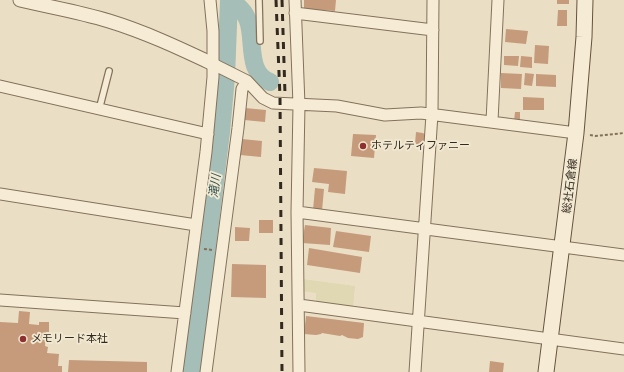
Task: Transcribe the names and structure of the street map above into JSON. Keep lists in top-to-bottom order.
{
  "streets": {
    "main road": ["総社石倉線"]
  },
  "water": ["滝川"],
  "places": ["ホテルティファニー", "メモリード本社"]
}
